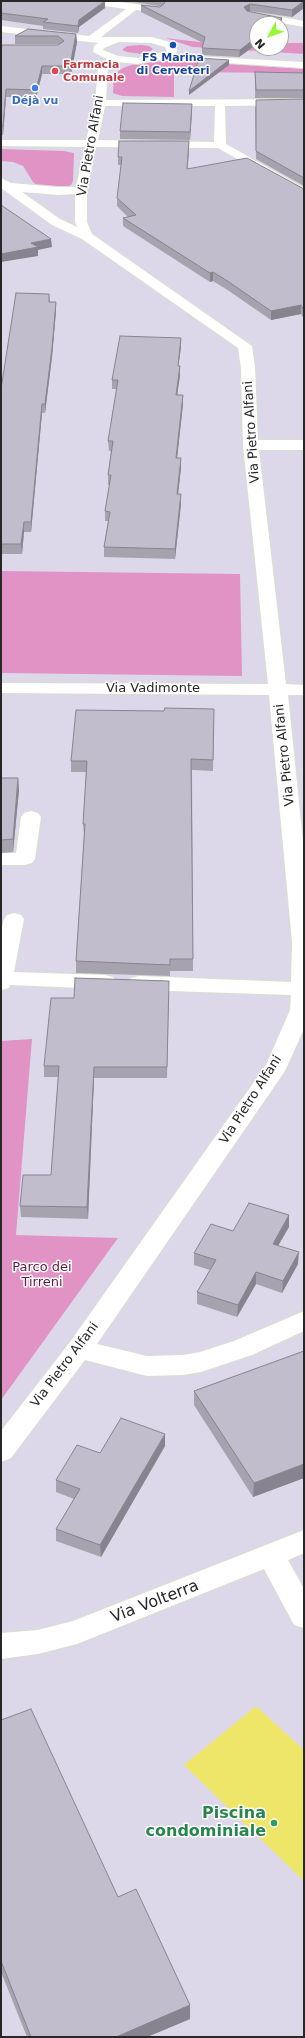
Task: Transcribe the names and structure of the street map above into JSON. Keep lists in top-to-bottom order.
{
  "streets": {
    "street": ["Via Pietro Alfani", "Via Vadimonte", "Via Volterra"]
  },
  "crossings": [
    ["Via Pietro Alfani", "Via Vadimonte"]
  ],
  "parks": ["Parco dei Tirreni"],
  "places": [
    "FS Marina di Cerveteri",
    "Farmacia Comunale",
    "Déjà vu",
    "Piscina condominiale"
  ],
  "north": "bottom left"
}
